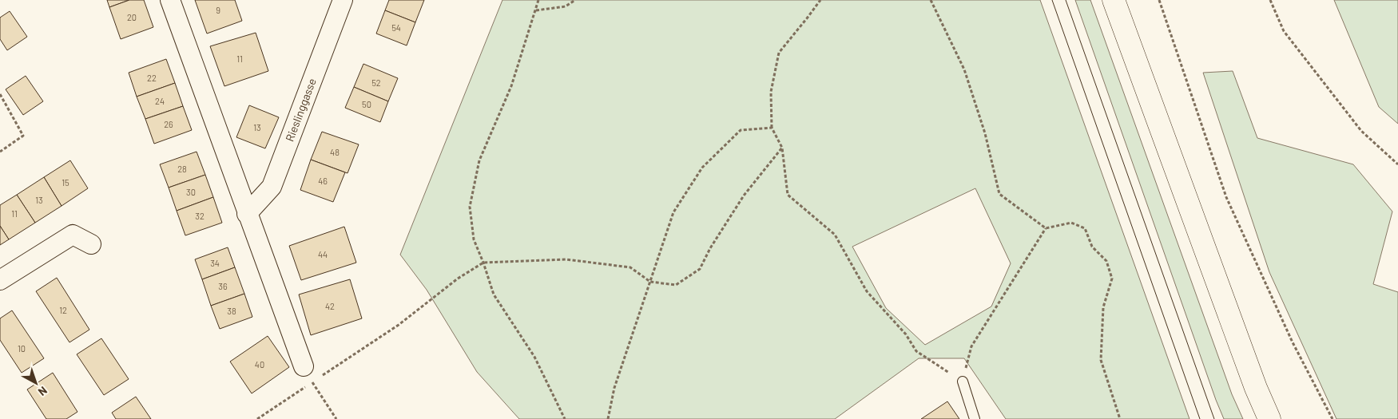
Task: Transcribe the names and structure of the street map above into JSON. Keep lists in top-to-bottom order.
{
  "streets": {
    "street": ["Rieslinggasse"]
  },
  "house_numbers": [
    "9",
    "20",
    "54",
    "11",
    "22",
    "52",
    "24",
    "50",
    "26",
    "13",
    "48",
    "28",
    "46",
    "15",
    "30",
    "13",
    "11",
    "32",
    "44",
    "34",
    "36",
    "42",
    "12",
    "38",
    "10",
    "40"
  ],
  "north": "bottom right"
}
